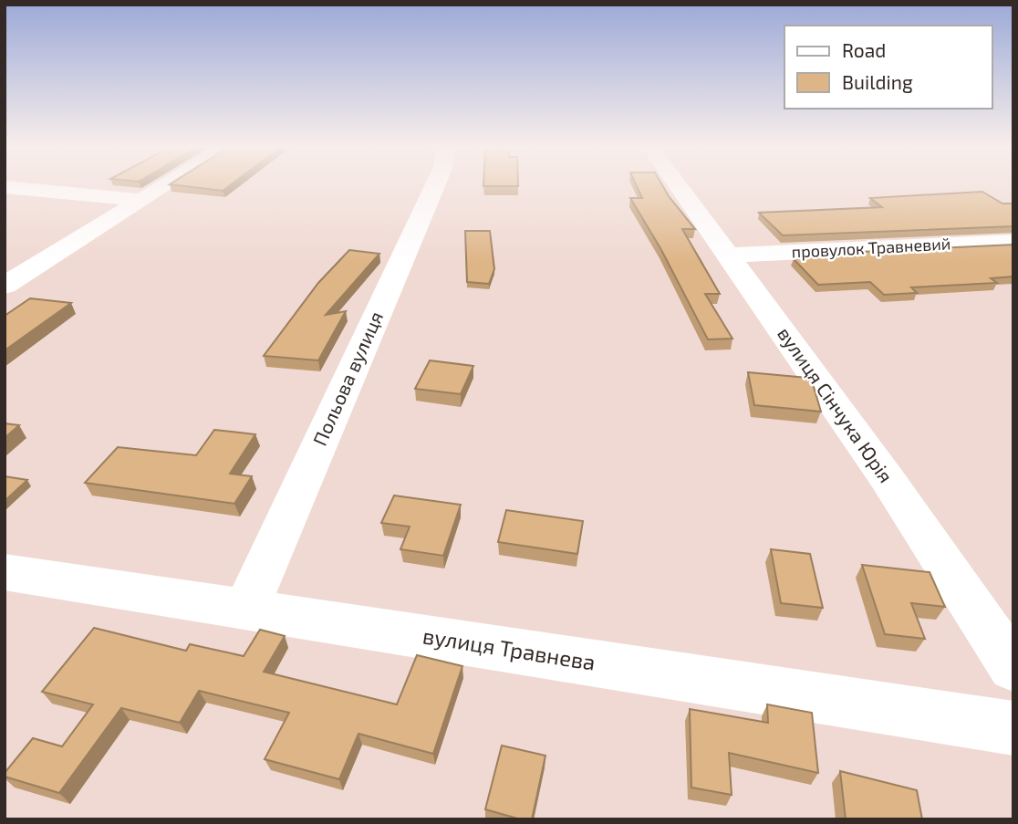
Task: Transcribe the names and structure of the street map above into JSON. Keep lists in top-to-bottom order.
{
  "streets": {
    "street": [
      "провулок Травневий",
      "Польова вулиця",
      "вулиця Сінчука Юрія",
      "вулиця Травнева"
    ]
  },
  "crossings": [
    ["провулок Травневий", "вулиця Сінчука Юрія"],
    ["Польова вулиця", "вулиця Травнева"]
  ],
  "legend": ["Road", "Building"]
}
